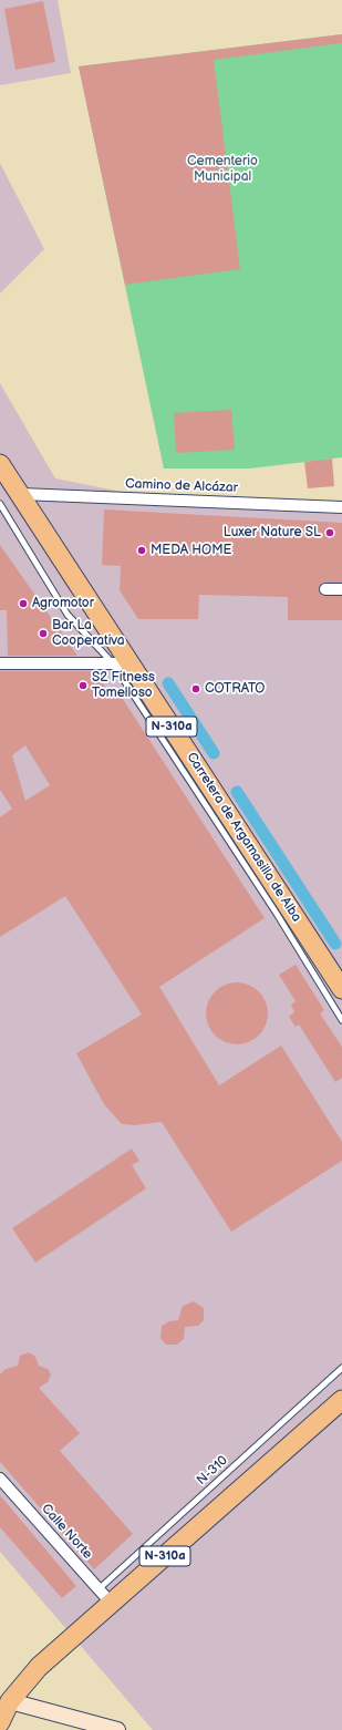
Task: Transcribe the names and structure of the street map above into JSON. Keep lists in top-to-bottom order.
{
  "streets": {
    "highway": ["N-310a", "Carretera de Argamasilla de Alba"],
    "street": ["Camino de Alcázar", "Calle Norte"],
    "lane": ["N-310"]
  },
  "crossings": [
    ["Camino de Alcázar", "Carretera de Argamasilla de Alba"],
    ["N-310a", "Calle Norte"],
    ["N-310", "Calle Norte"]
  ],
  "parks": ["Cementerio Municipal"],
  "places": [
    "Luxer Nature SL",
    "MEDA HOME",
    "Agromotor",
    "Bar La Cooperativa",
    "S2 Fitness Tomelloso",
    "COTRATO"
  ]
}
